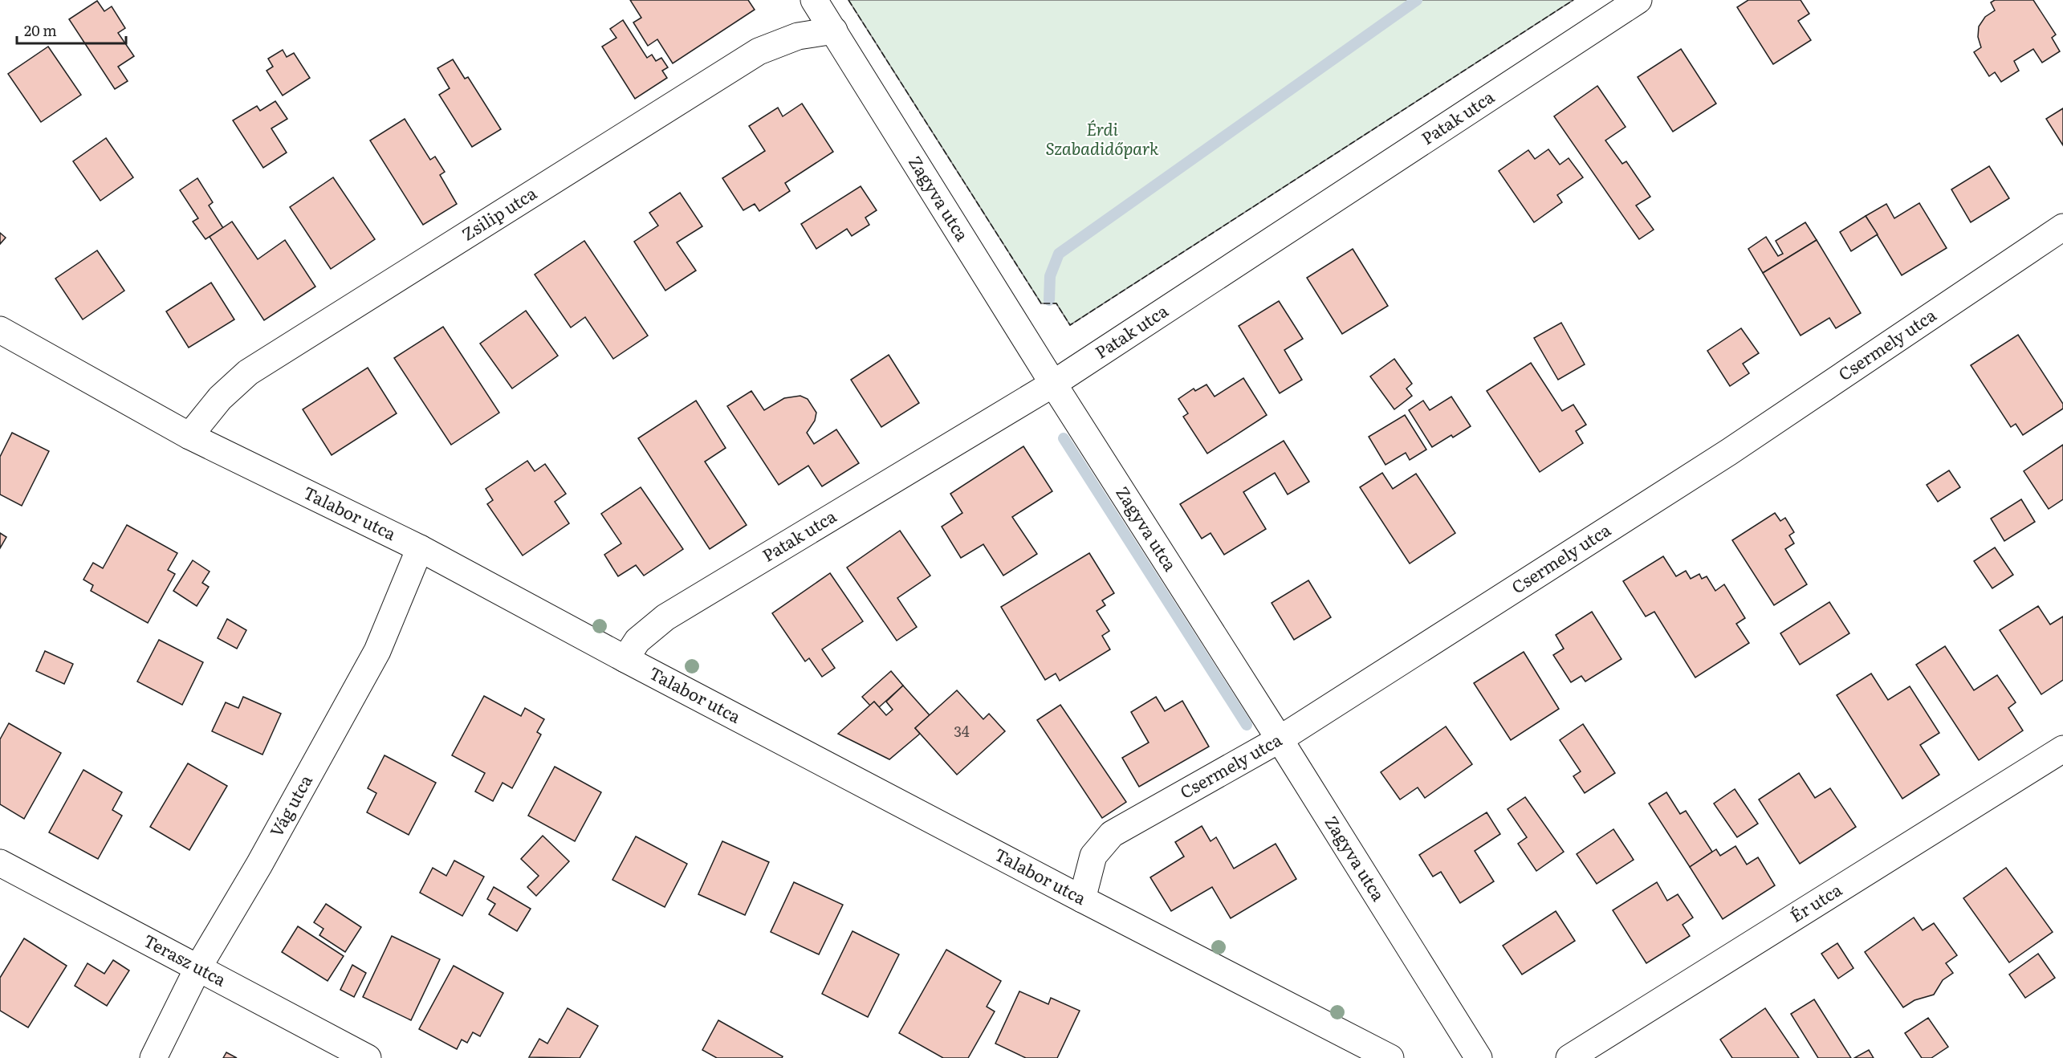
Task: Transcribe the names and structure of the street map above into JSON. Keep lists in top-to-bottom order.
{
  "streets": {
    "street": [
      "Patak utca",
      "Zagyva utca",
      "Zsilip utca",
      "Csermely utca",
      "Talabor utca",
      "Vág utca",
      "Ér utca",
      "Terasz utca"
    ]
  },
  "crossings": [
    ["Patak utca", "Zagyva utca"],
    ["Patak utca", "Talabor utca"],
    ["Zagyva utca", "Zsilip utca"],
    ["Zagyva utca", "Csermely utca"],
    ["Zsilip utca", "Talabor utca"],
    ["Csermely utca", "Talabor utca"],
    ["Talabor utca", "Vág utca"],
    ["Vág utca", "Terasz utca"]
  ],
  "parks": ["Érdi Szabadidőpark"],
  "house_numbers": ["34"],
  "scale_bar": "20 m"
}
